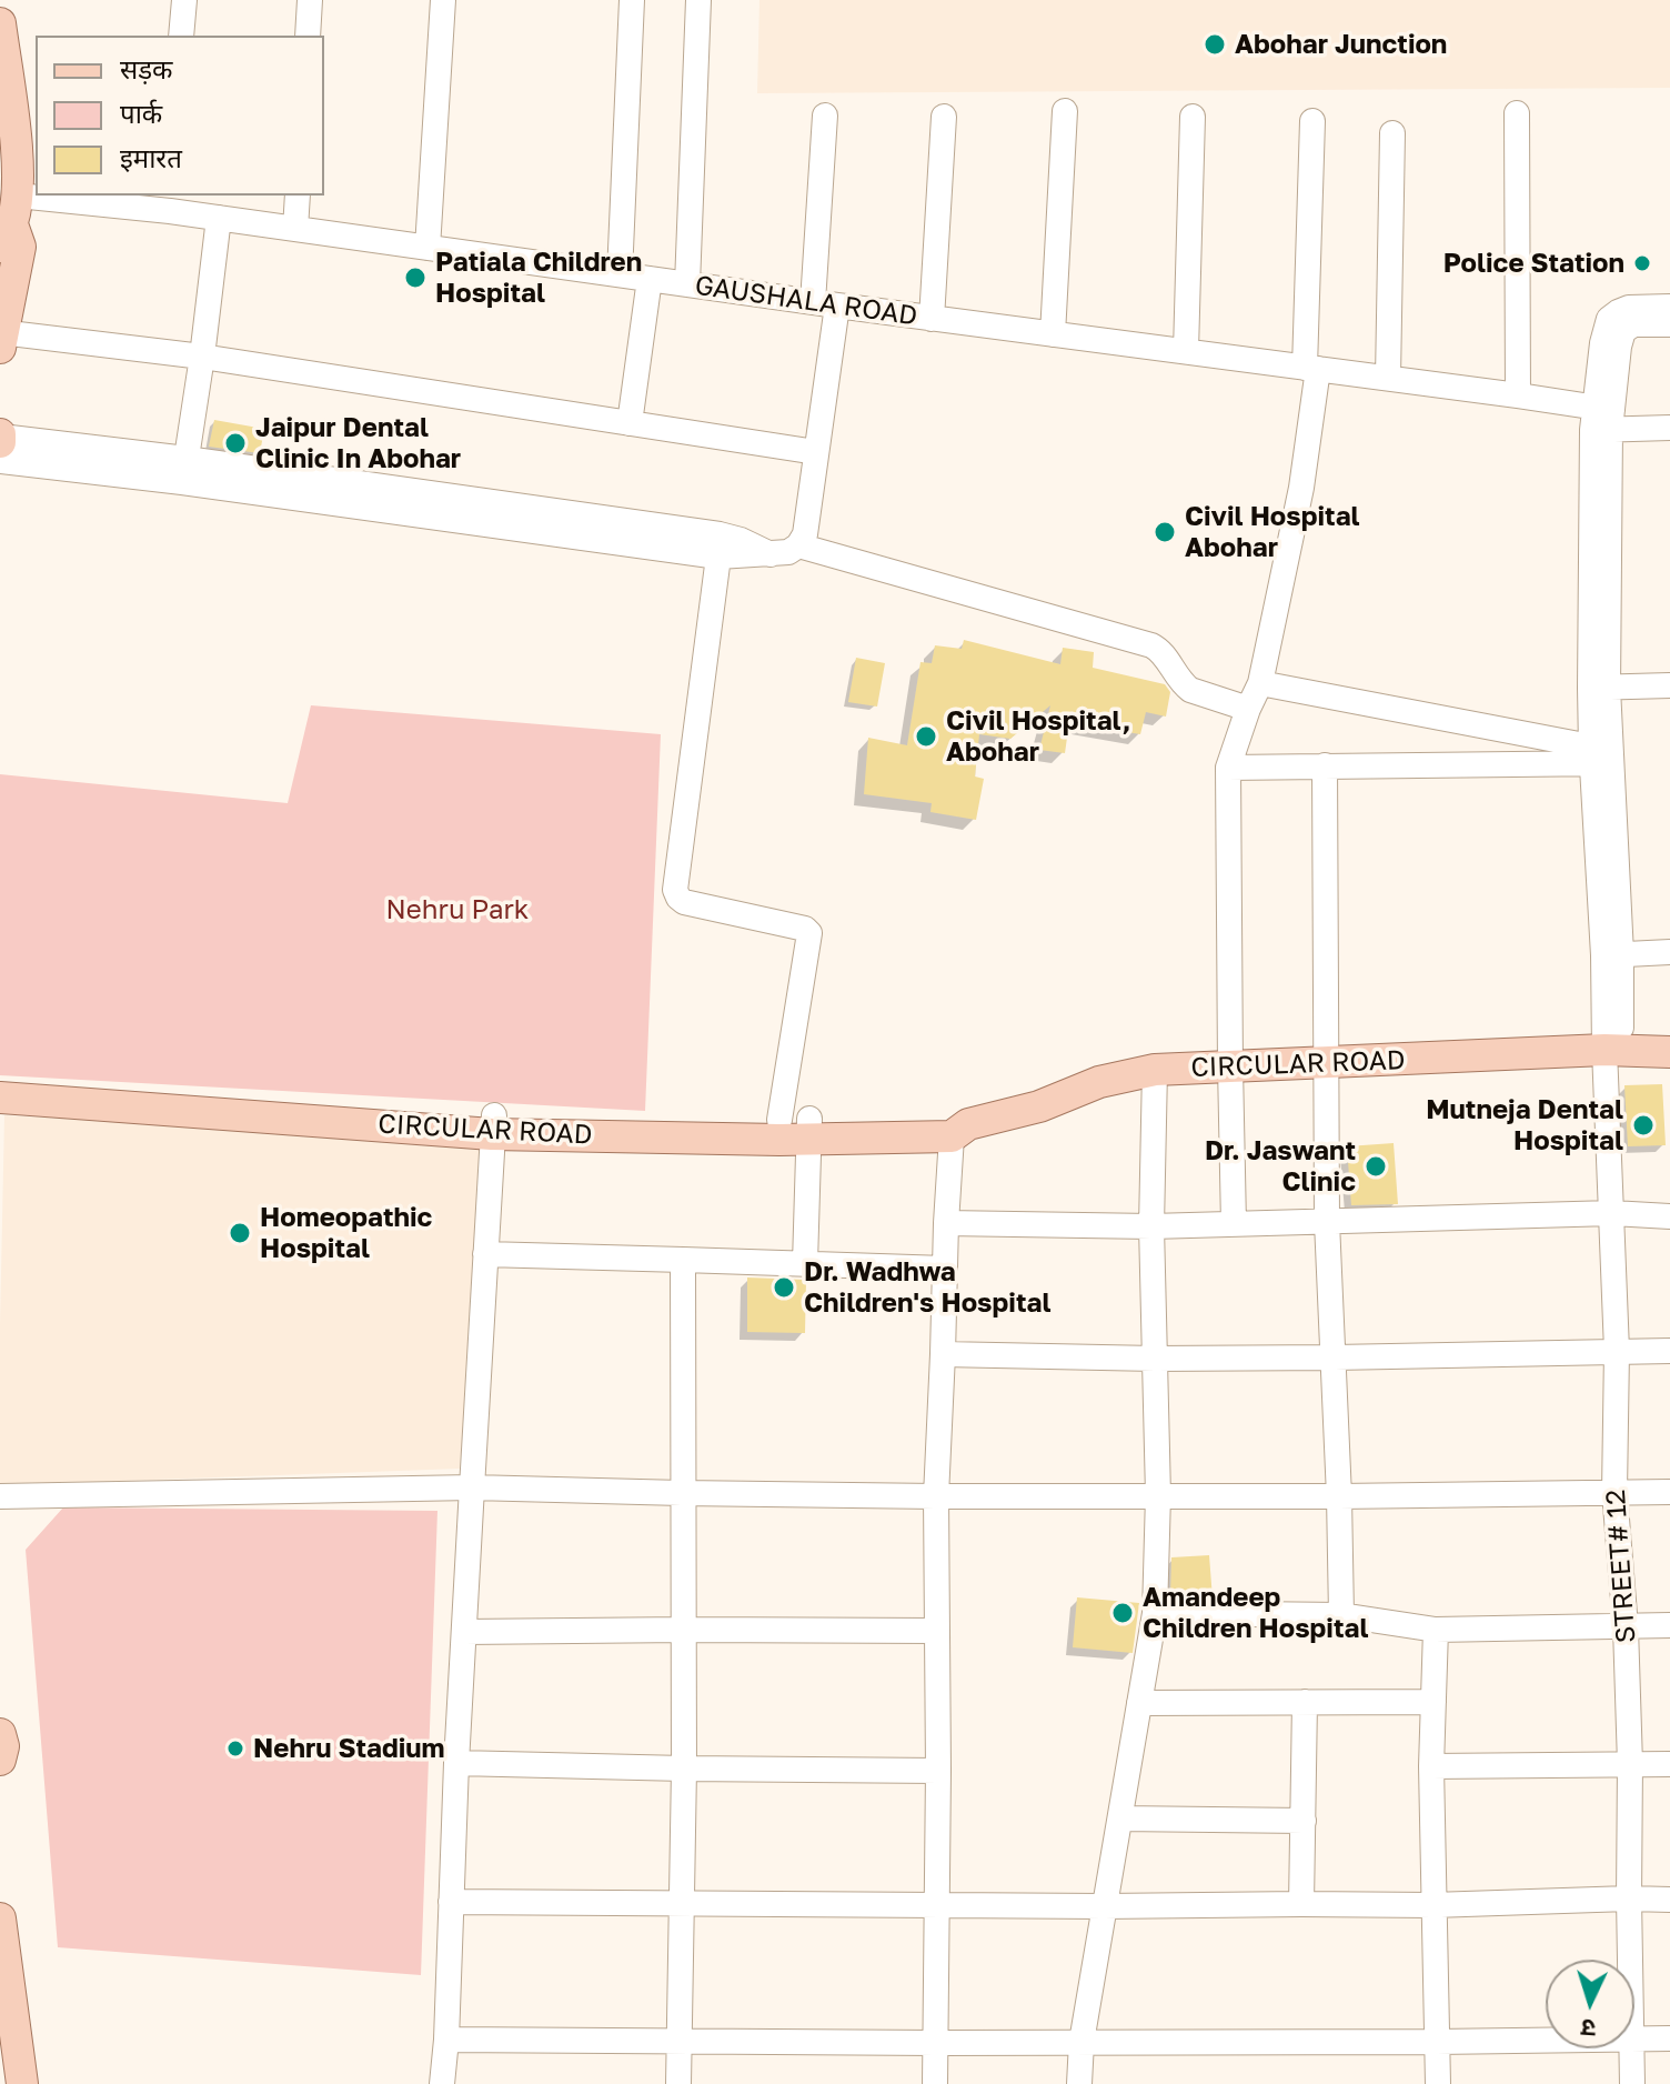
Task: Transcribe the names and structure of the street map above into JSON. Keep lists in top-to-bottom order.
{
  "streets": {
    "main road": ["CIRCULAR ROAD"],
    "street": ["GAUSHALA ROAD", "STREET# 12"]
  },
  "crossings": [
    ["GAUSHALA ROAD", "STREET# 12"],
    ["CIRCULAR ROAD", "STREET# 12"]
  ],
  "parks": ["Nehru Park"],
  "places": [
    "Abohar Junction",
    "Police Station",
    "Patiala Children Hospital",
    "Jaipur Dental Clinic In Abohar",
    "Civil Hospital Abohar",
    "Civil Hospital, Abohar",
    "Mutneja Dental Hospital",
    "Dr. Jaswant Clinic",
    "Homeopathic Hospital",
    "Dr. Wadhwa Children's Hospital",
    "Amandeep Children Hospital",
    "Nehru Stadium"
  ],
  "legend": ["सड़क", "पार्क", "इमारत"],
  "north": "bottom"
}
